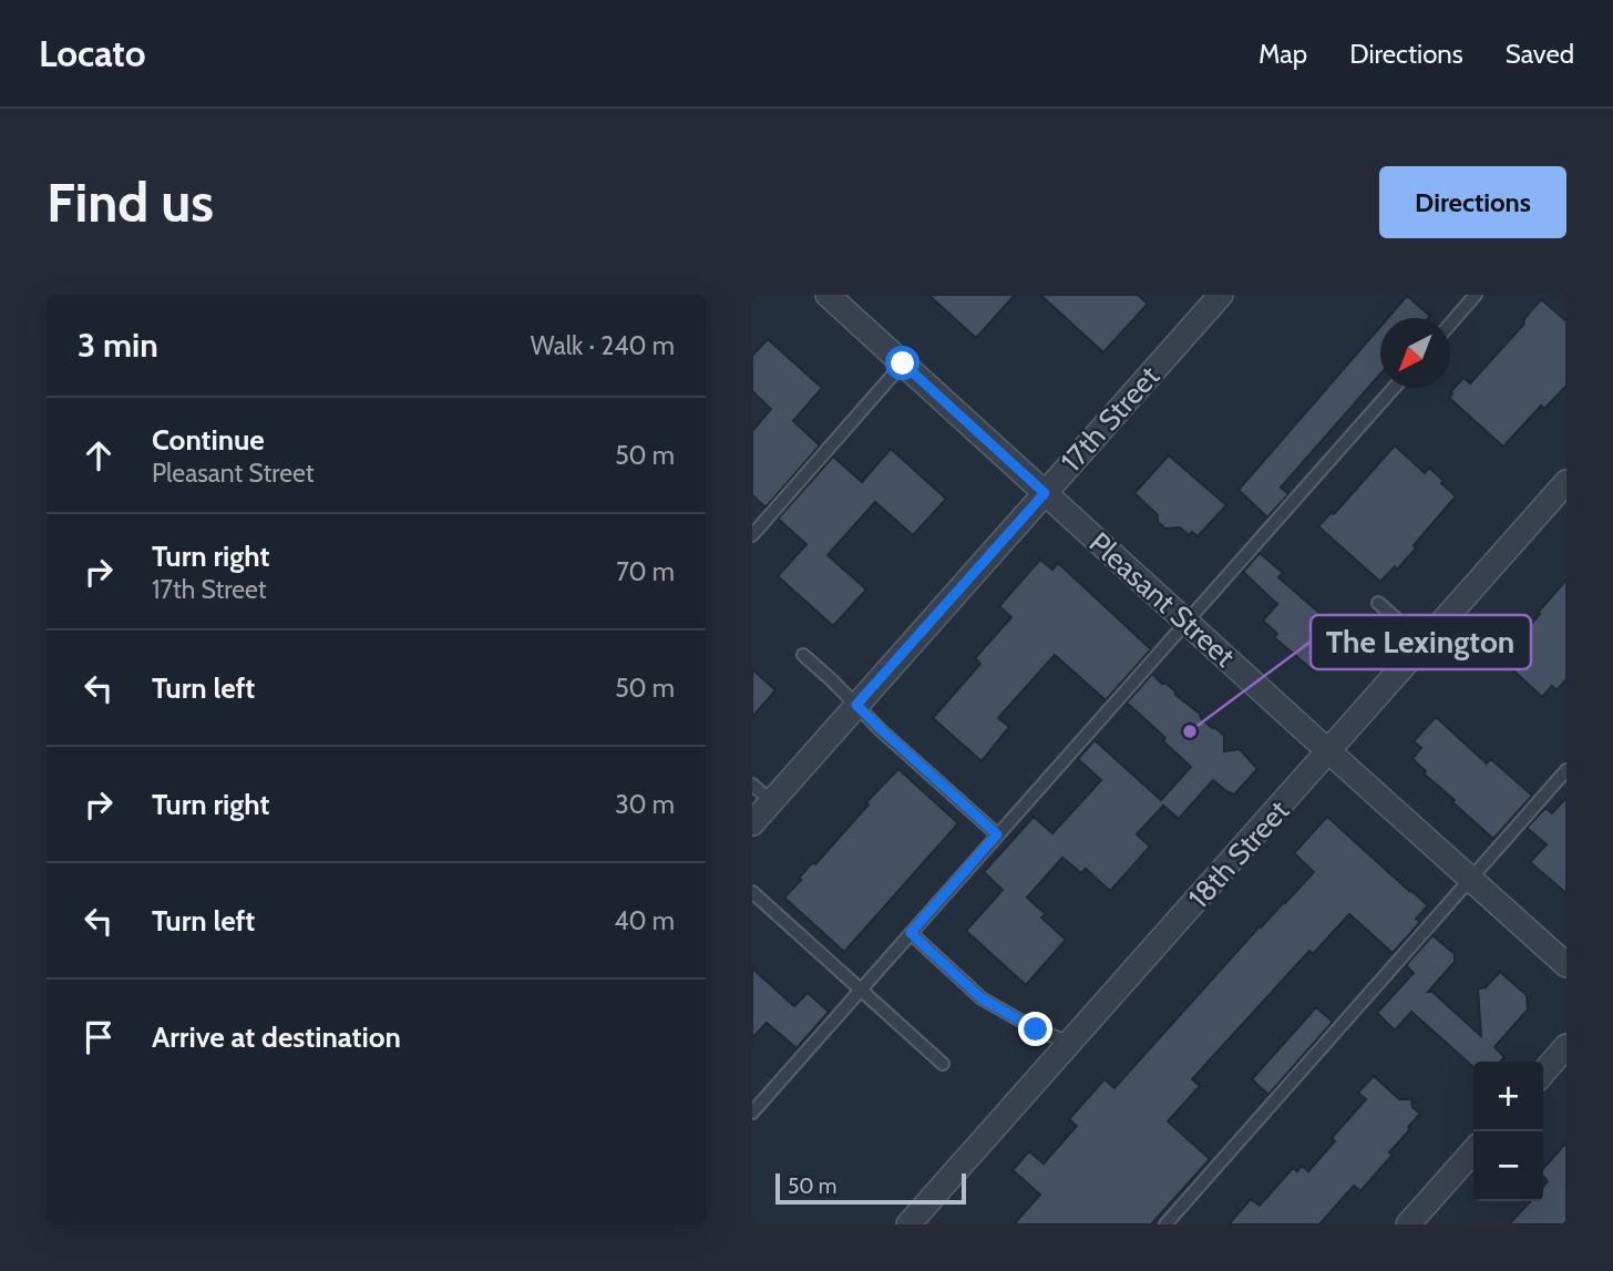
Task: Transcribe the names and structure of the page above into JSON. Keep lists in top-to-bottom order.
{
  "streets": {
    "street": ["17th Street", "Pleasant Street", "18th Street"]
  },
  "crossings": [
    ["17th Street", "Pleasant Street"],
    ["Pleasant Street", "18th Street"]
  ],
  "places": ["The Lexington"],
  "scale_bar": "50 m",
  "north": "bottom left",
  "page": {
    "header": "Locato",
    "nav": ["Map", "Directions", "Saved"],
    "buttons": "Directions",
    "title": "Find us",
    "heading": ["3 min", "Walk · 240 m"],
    "list": [
      ["Continue", "Pleasant Street", "50 m"],
      ["Turn right", "17th Street", "70 m"],
      ["Turn left", "50 m"],
      ["Turn right", "30 m"],
      ["Turn left", "40 m"],
      "Arrive at destination"
    ],
    "map_buttons": ["+", "−"],
    "scale": "50 m"
  }
}
